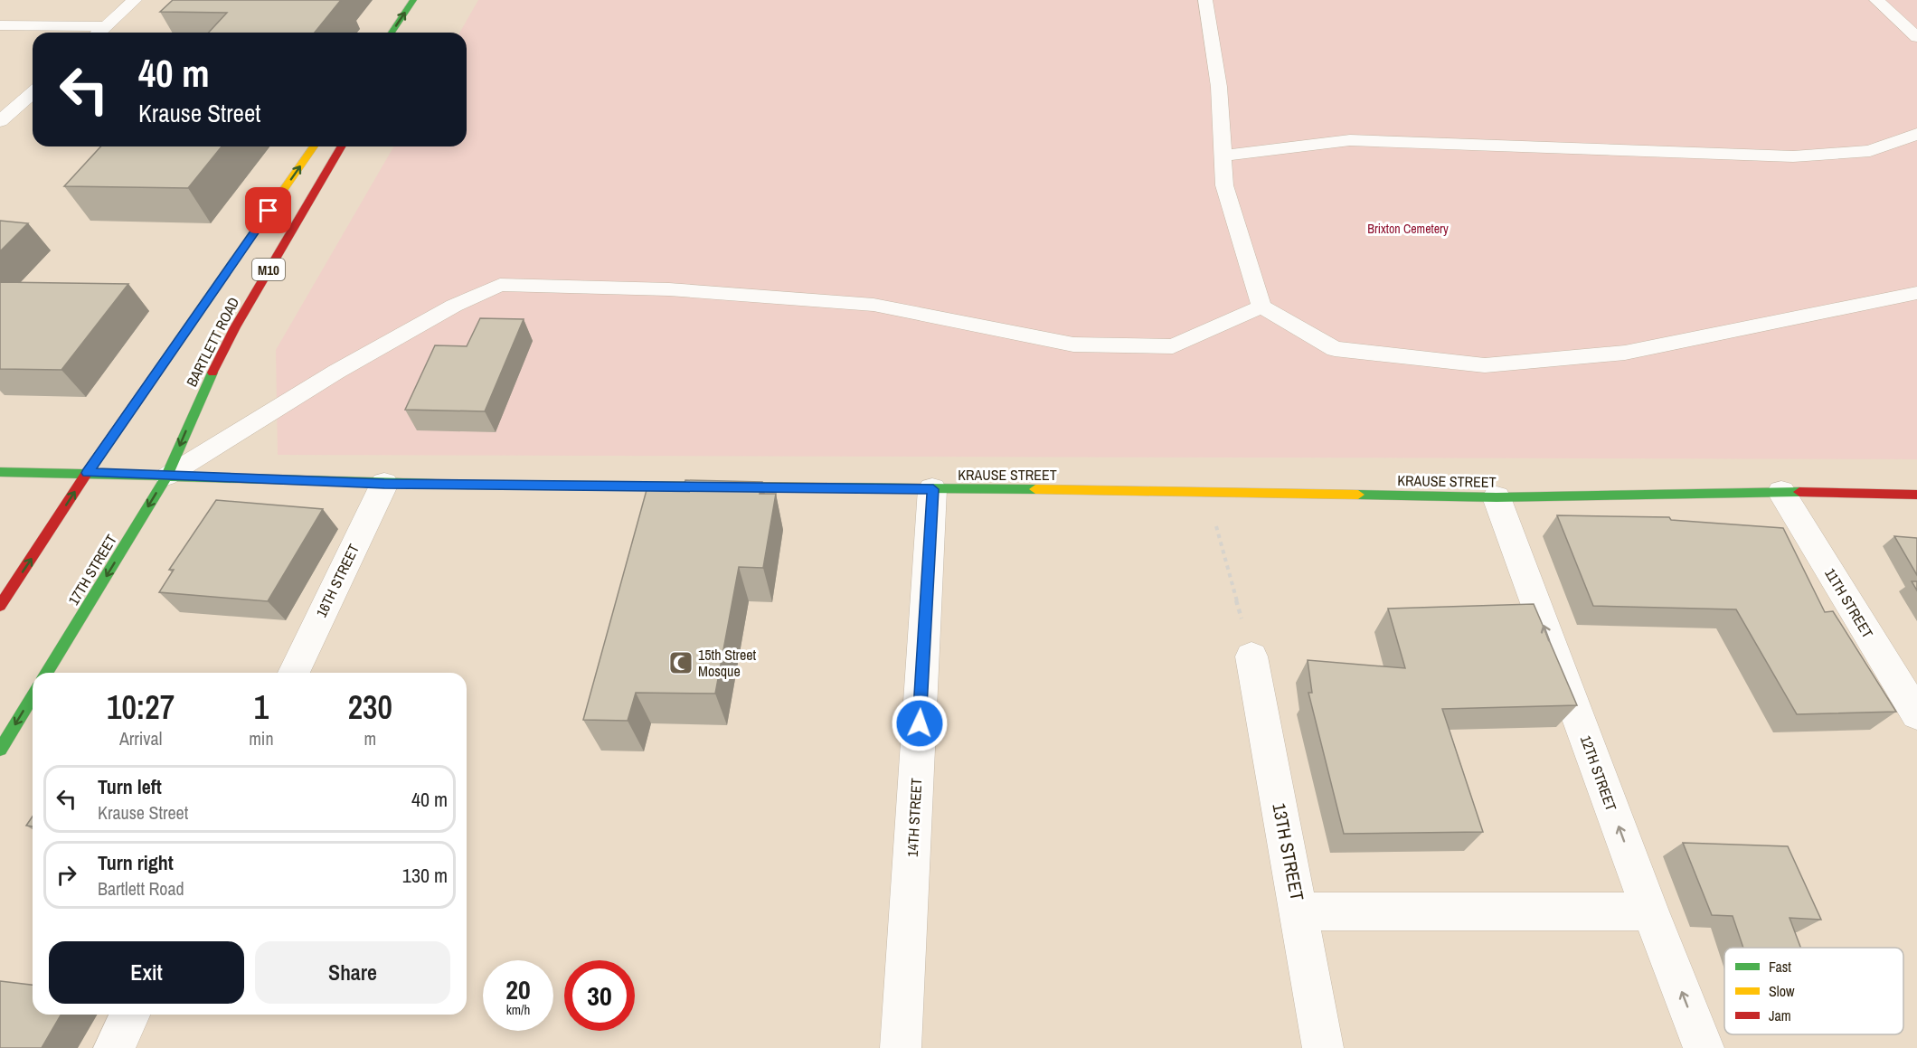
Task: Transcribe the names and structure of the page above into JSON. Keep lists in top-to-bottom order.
{
  "streets": {
    "street": [
      "M10",
      "BARTLETT ROAD",
      "KRAUSE STREET",
      "17TH STREET",
      "16TH STREET",
      "11TH STREET",
      "12TH STREET",
      "14TH STREET",
      "13TH STREET"
    ]
  },
  "crossings": [
    ["M10", "BARTLETT ROAD"],
    ["M10", "KRAUSE STREET"],
    ["BARTLETT ROAD", "KRAUSE STREET"],
    ["BARTLETT ROAD", "17TH STREET"],
    ["KRAUSE STREET", "17TH STREET"],
    ["KRAUSE STREET", "16TH STREET"],
    ["KRAUSE STREET", "11TH STREET"],
    ["KRAUSE STREET", "12TH STREET"],
    ["KRAUSE STREET", "14TH STREET"]
  ],
  "one_way": ["12TH STREET"],
  "parks": ["Brixton Cemetery"],
  "places": {
    "mosque": ["15th Street Mosque"]
  },
  "legend": ["Fast", "Slow", "Jam"],
  "page": {
    "turn": ["40 m", "Krause Street"],
    "eta": [
      "10:27",
      "Arrival",
      "1",
      "min",
      "230",
      "m"
    ],
    "list": [
      {
        "name": "Turn left",
        "note": "Krause Street",
        "value": "40 m"
      },
      {
        "name": "Turn right",
        "note": "Bartlett Road",
        "value": "130 m"
      }
    ],
    "buttons": ["Exit", "Share"],
    "speed": "20 km/h",
    "limit": "30"
  }
}
